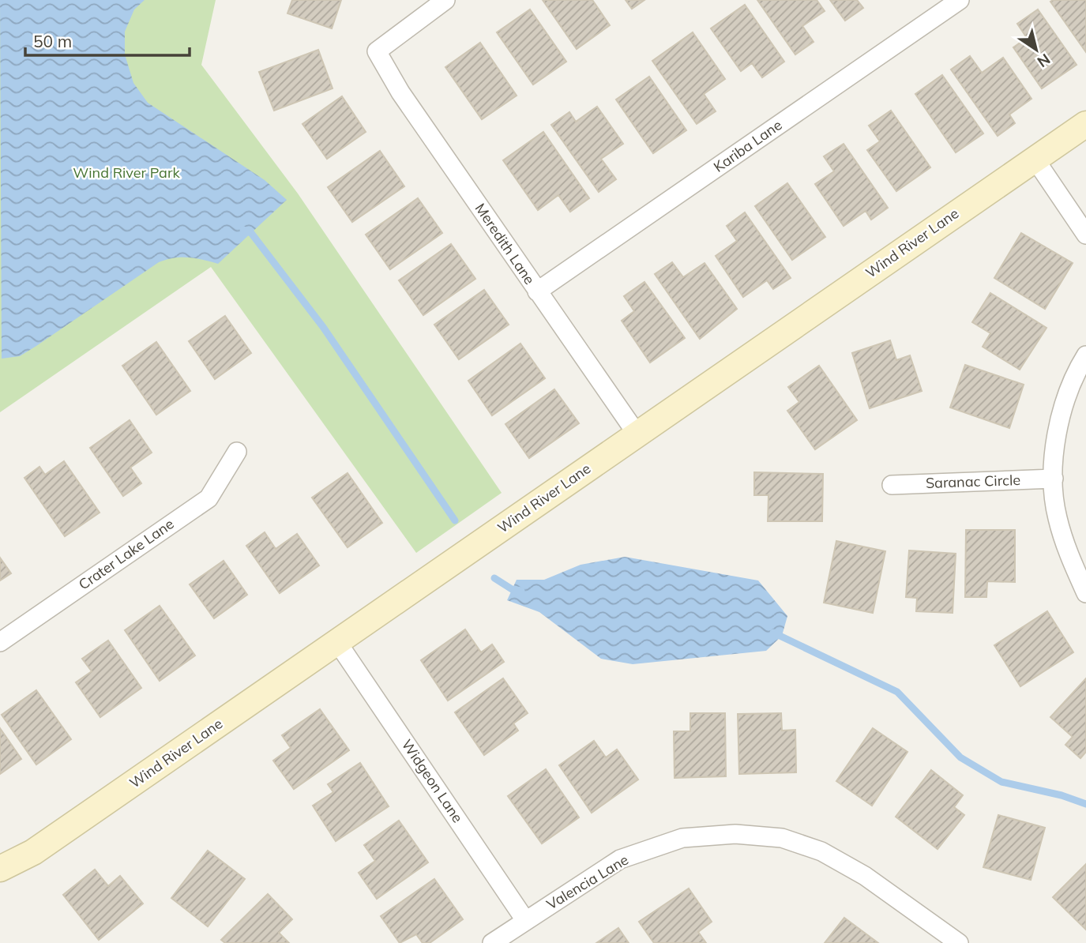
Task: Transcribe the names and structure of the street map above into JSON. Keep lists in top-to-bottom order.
{
  "streets": {
    "street": [
      "Kariba Lane",
      "Wind River Lane",
      "Meredith Lane",
      "Saranac Circle",
      "Crater Lake Lane",
      "Widgeon Lane",
      "Valencia Lane"
    ]
  },
  "crossings": [
    ["Kariba Lane", "Meredith Lane"],
    ["Wind River Lane", "Meredith Lane"],
    ["Wind River Lane", "Widgeon Lane"],
    ["Widgeon Lane", "Valencia Lane"]
  ],
  "parks": ["Wind River Park"],
  "scale_bar": "50 m",
  "north": "bottom right"
}
